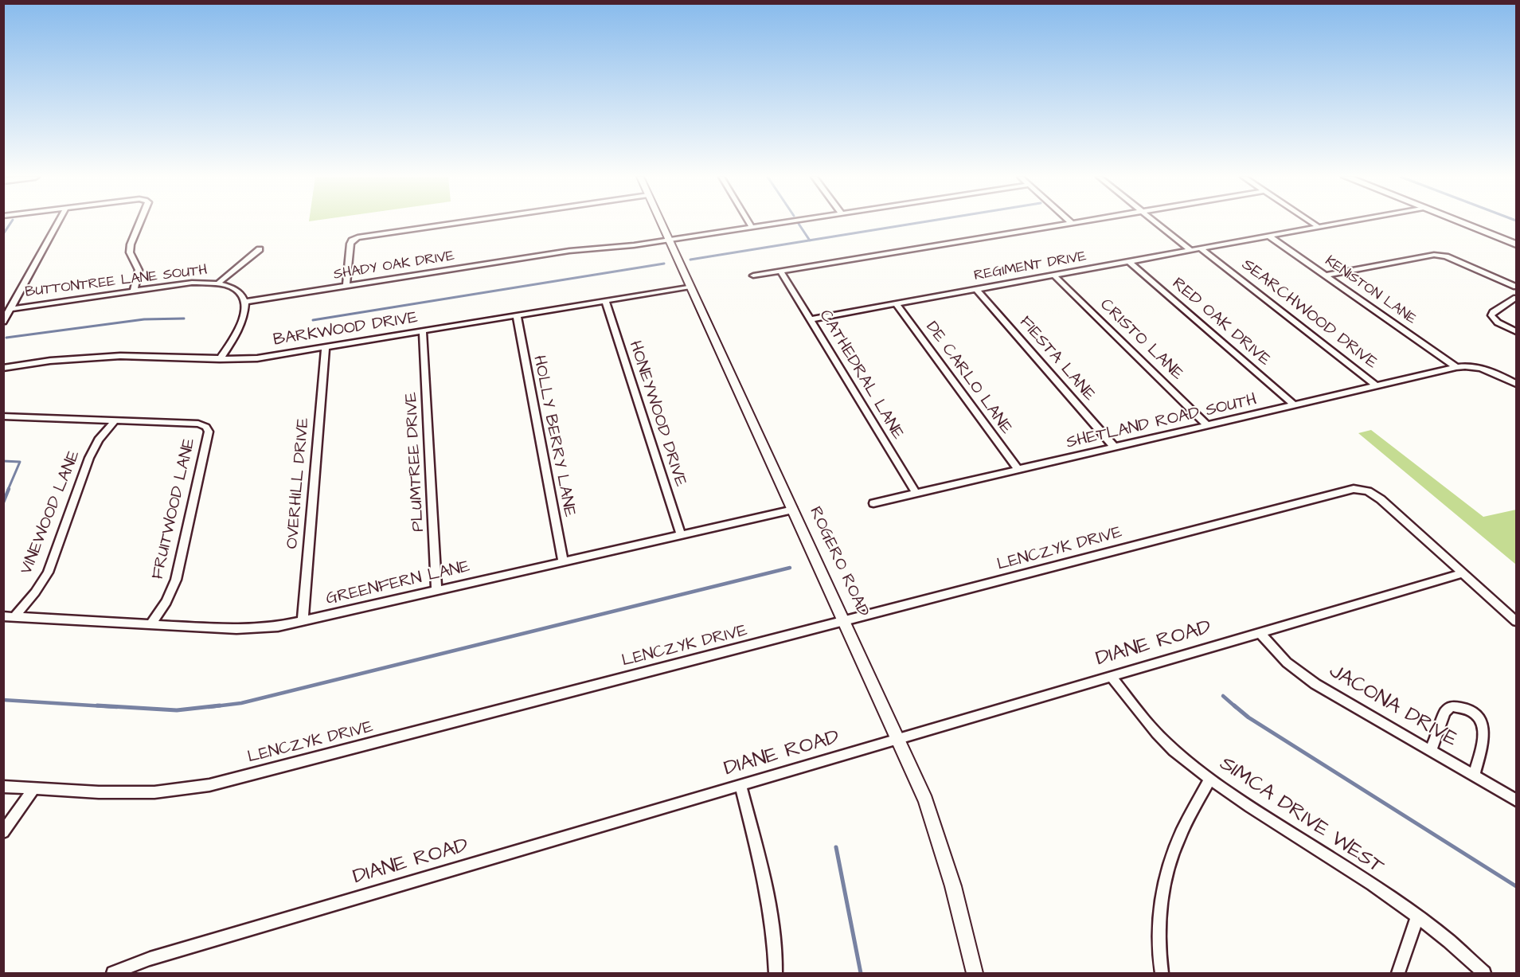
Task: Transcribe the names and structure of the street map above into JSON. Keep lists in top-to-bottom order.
{
  "streets": {
    "street": [
      "SHADY OAK DRIVE",
      "REGIMENT DRIVE",
      "BUTTONTREE LANE SOUTH",
      "KENISTON LANE",
      "SEARCHWOOD DRIVE",
      "RED OAK DRIVE",
      "BARKWOOD DRIVE",
      "CRISTO LANE",
      "FIESTA LANE",
      "CATHEDRAL LANE",
      "DE CARLO LANE",
      "HONEYWOOD DRIVE",
      "SHETLAND ROAD SOUTH",
      "HOLLY BERRY LANE",
      "PLUMTREE DRIVE",
      "OVERHILL DRIVE",
      "FRUITWOOD LANE",
      "VINEWOOD LANE",
      "LENCZYK DRIVE",
      "ROGERO ROAD",
      "GREENFERN LANE",
      "DIANE ROAD",
      "JACONA DRIVE",
      "SIMCA DRIVE WEST"
    ]
  },
  "crossings": [
    ["SHADY OAK DRIVE", "BUTTONTREE LANE SOUTH"],
    ["SHADY OAK DRIVE", "ROGERO ROAD"],
    ["REGIMENT DRIVE", "KENISTON LANE"],
    ["REGIMENT DRIVE", "SEARCHWOOD DRIVE"],
    ["REGIMENT DRIVE", "RED OAK DRIVE"],
    ["REGIMENT DRIVE", "CRISTO LANE"],
    ["REGIMENT DRIVE", "FIESTA LANE"],
    ["REGIMENT DRIVE", "CATHEDRAL LANE"],
    ["REGIMENT DRIVE", "DE CARLO LANE"],
    ["KENISTON LANE", "SHETLAND ROAD SOUTH"],
    ["SEARCHWOOD DRIVE", "SHETLAND ROAD SOUTH"],
    ["RED OAK DRIVE", "SHETLAND ROAD SOUTH"],
    ["BARKWOOD DRIVE", "HONEYWOOD DRIVE"],
    ["BARKWOOD DRIVE", "HOLLY BERRY LANE"],
    ["BARKWOOD DRIVE", "PLUMTREE DRIVE"],
    ["BARKWOOD DRIVE", "OVERHILL DRIVE"],
    ["BARKWOOD DRIVE", "ROGERO ROAD"],
    ["CRISTO LANE", "SHETLAND ROAD SOUTH"],
    ["FIESTA LANE", "SHETLAND ROAD SOUTH"],
    ["CATHEDRAL LANE", "SHETLAND ROAD SOUTH"],
    ["DE CARLO LANE", "SHETLAND ROAD SOUTH"],
    ["HONEYWOOD DRIVE", "GREENFERN LANE"],
    ["HOLLY BERRY LANE", "GREENFERN LANE"],
    ["PLUMTREE DRIVE", "GREENFERN LANE"],
    ["OVERHILL DRIVE", "GREENFERN LANE"],
    ["FRUITWOOD LANE", "VINEWOOD LANE"],
    ["FRUITWOOD LANE", "GREENFERN LANE"],
    ["VINEWOOD LANE", "GREENFERN LANE"],
    ["LENCZYK DRIVE", "ROGERO ROAD"],
    ["LENCZYK DRIVE", "DIANE ROAD"],
    ["ROGERO ROAD", "GREENFERN LANE"],
    ["ROGERO ROAD", "DIANE ROAD"],
    ["DIANE ROAD", "JACONA DRIVE"],
    ["DIANE ROAD", "SIMCA DRIVE WEST"]
  ]
}
